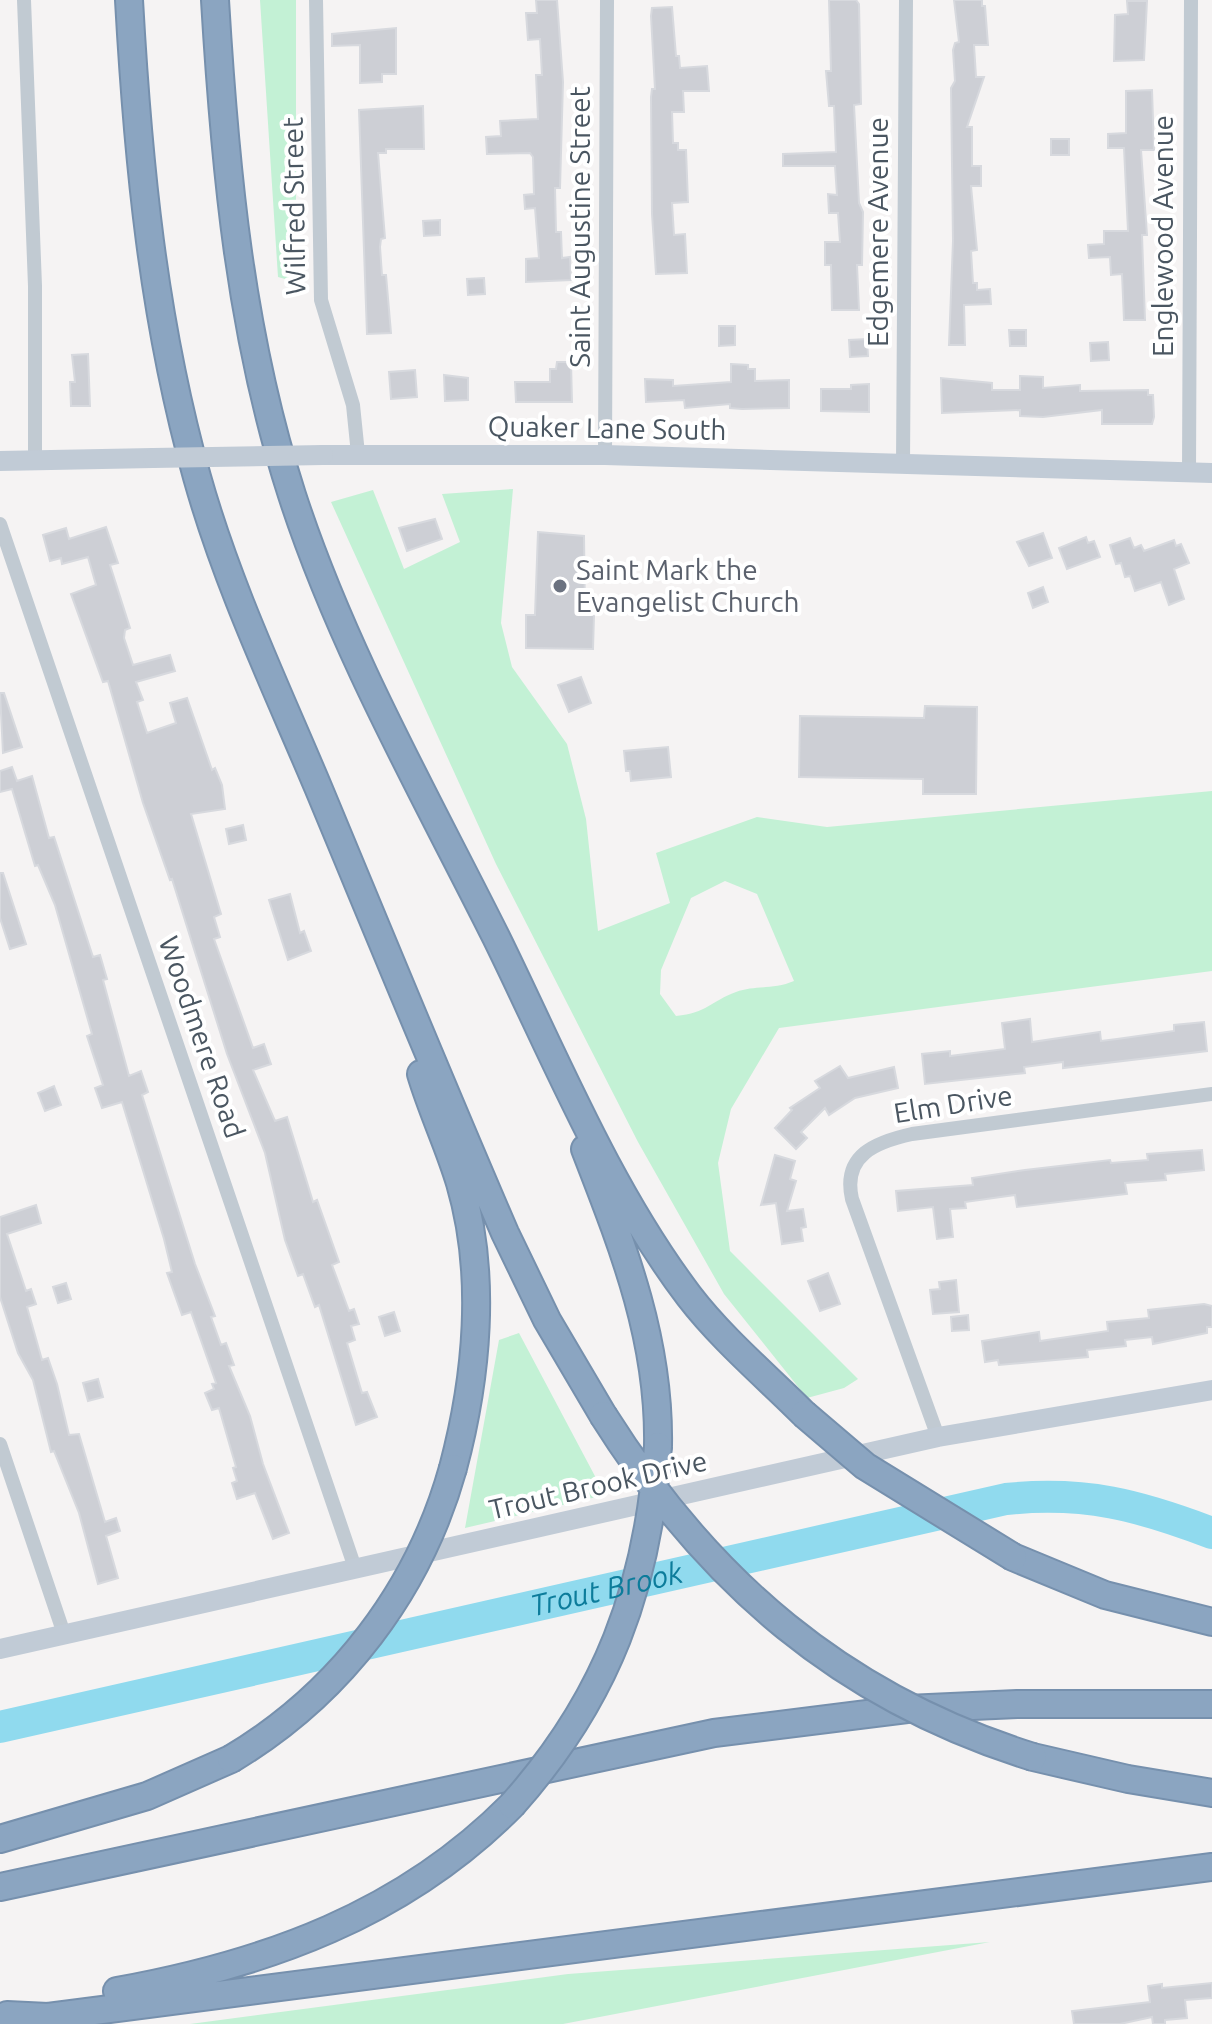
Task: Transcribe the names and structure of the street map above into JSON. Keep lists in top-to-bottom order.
{
  "streets": {
    "main road": ["Quaker Lane South", "Trout Brook Drive"],
    "street": [
      "Wilfred Street",
      "Saint Augustine Street",
      "Edgemere Avenue",
      "Englewood Avenue",
      "Woodmere Road",
      "Elm Drive"
    ]
  },
  "crossings": [
    ["Wilfred Street", "Quaker Lane South"],
    ["Saint Augustine Street", "Quaker Lane South"],
    ["Edgemere Avenue", "Quaker Lane South"],
    ["Englewood Avenue", "Quaker Lane South"],
    ["Woodmere Road", "Trout Brook Drive"],
    ["Elm Drive", "Trout Brook Drive"]
  ],
  "water": ["Trout Brook"],
  "places": ["Saint Mark the Evangelist Church"]
}
